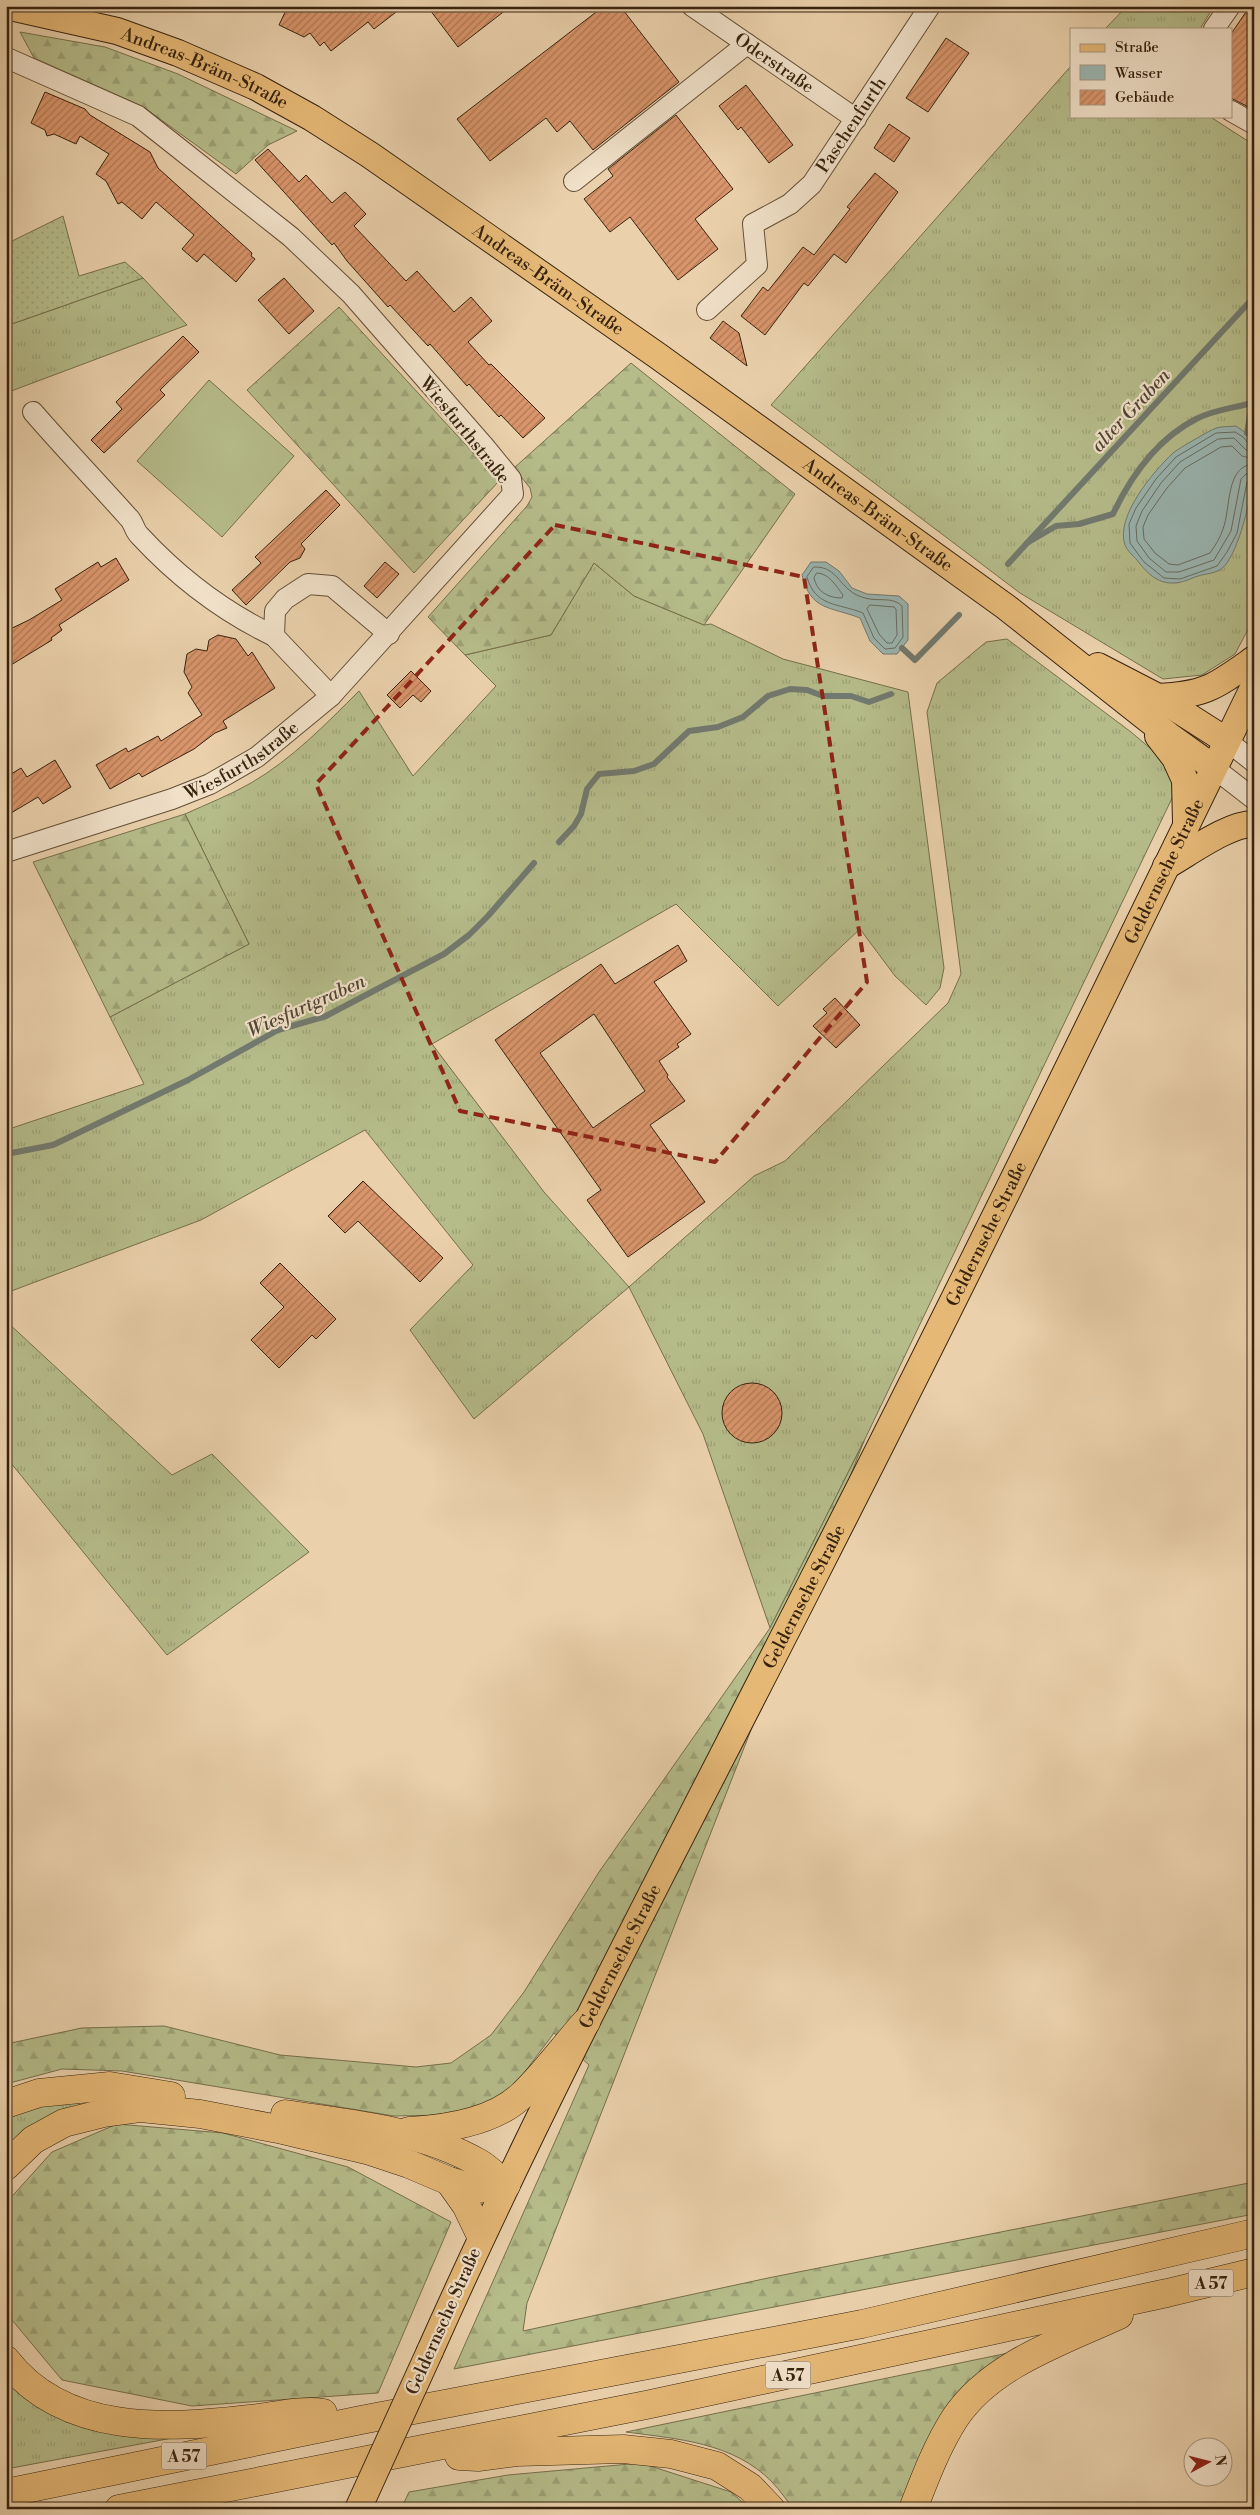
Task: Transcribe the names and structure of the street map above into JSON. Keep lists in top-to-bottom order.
{
  "streets": {
    "highway": ["A 57"],
    "main road": ["Andreas-Bräm-Straße", "Geldernsche Straße"],
    "street": ["Oderstraße", "Paschenfurth", "Wiesfurthstraße"]
  },
  "crossings": [
    ["Oderstraße", "Paschenfurth"],
    ["Andreas-Bräm-Straße", "Geldernsche Straße"]
  ],
  "water": ["alter Graben", "Wiesfurtgraben"],
  "legend": ["Straße", "Wasser", "Gebäude"],
  "north": "right"
}
